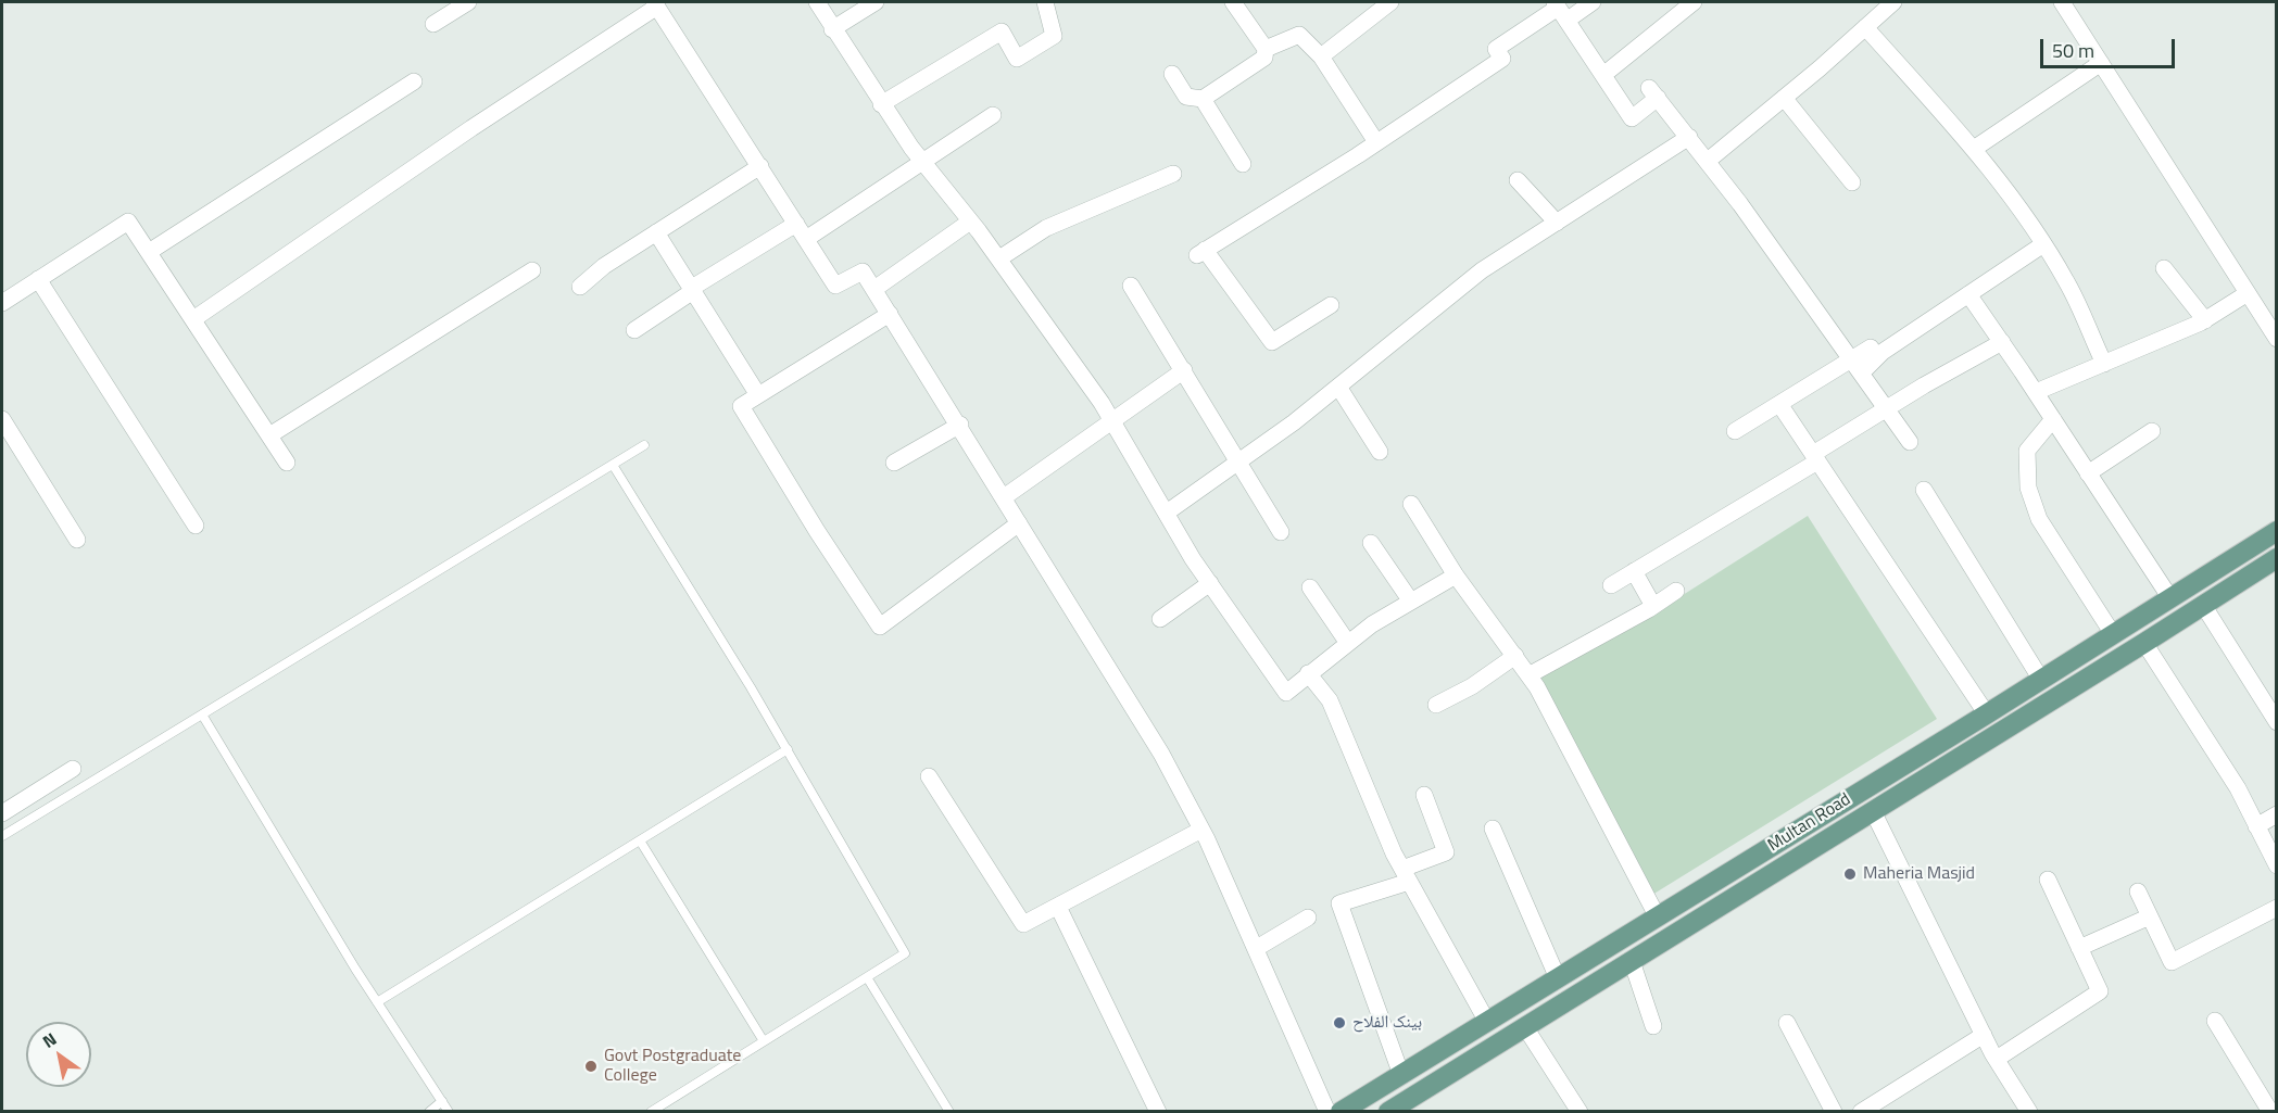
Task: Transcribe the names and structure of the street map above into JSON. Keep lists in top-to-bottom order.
{
  "streets": {
    "main road": ["Multan Road"]
  },
  "places": ["Maheria Masjid", "بینک الفلاح", "Govt Postgraduate College"],
  "scale_bar": "50 m",
  "north": "top left"
}
